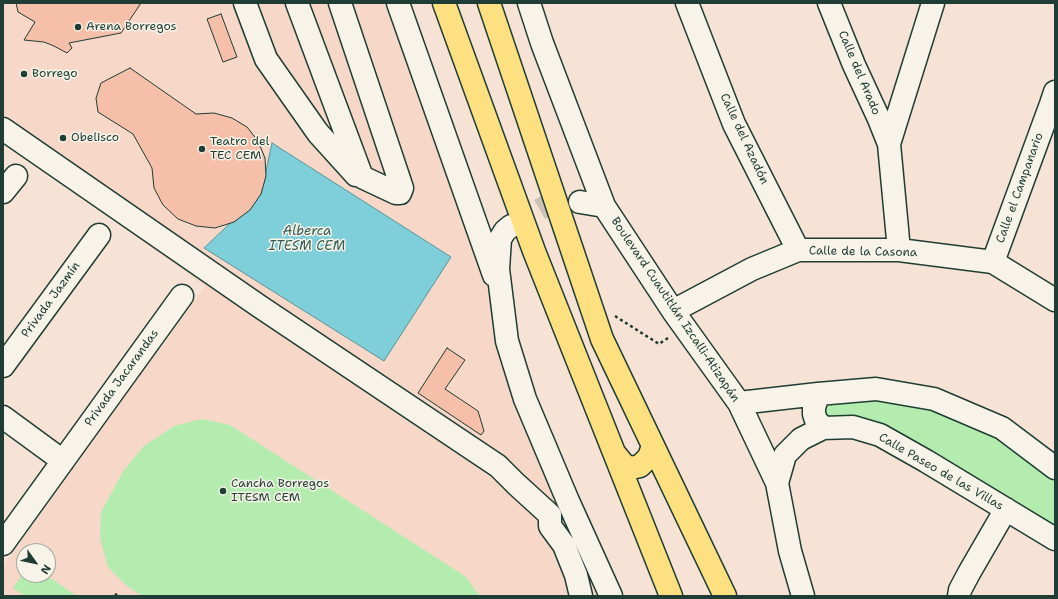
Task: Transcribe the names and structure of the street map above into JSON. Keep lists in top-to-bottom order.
{
  "streets": {
    "street": [
      "Calle del Arado",
      "Calle del Azadón",
      "Calle el Campanario",
      "Calle de la Casona",
      "Privada Jazmín",
      "Boulevard Cuautitlán Izcalli-Atizapán",
      "Privada Jacarandas",
      "Calle Paseo de las Villas"
    ]
  },
  "crossings": [
    ["Calle del Arado", "Calle de la Casona"],
    ["Calle del Azadón", "Calle de la Casona"],
    ["Calle el Campanario", "Calle de la Casona"],
    ["Calle de la Casona", "Boulevard Cuautitlán Izcalli-Atizapán"],
    ["Boulevard Cuautitlán Izcalli-Atizapán", "Calle Paseo de las Villas"]
  ],
  "water": ["Alberca ITESM CEM"],
  "places": [
    "Arena Borregos",
    "Borrego",
    "Obelisco",
    "Teatro del TEC CEM",
    "Cancha Borregos ITESM CEM"
  ],
  "north": "bottom right"
}
